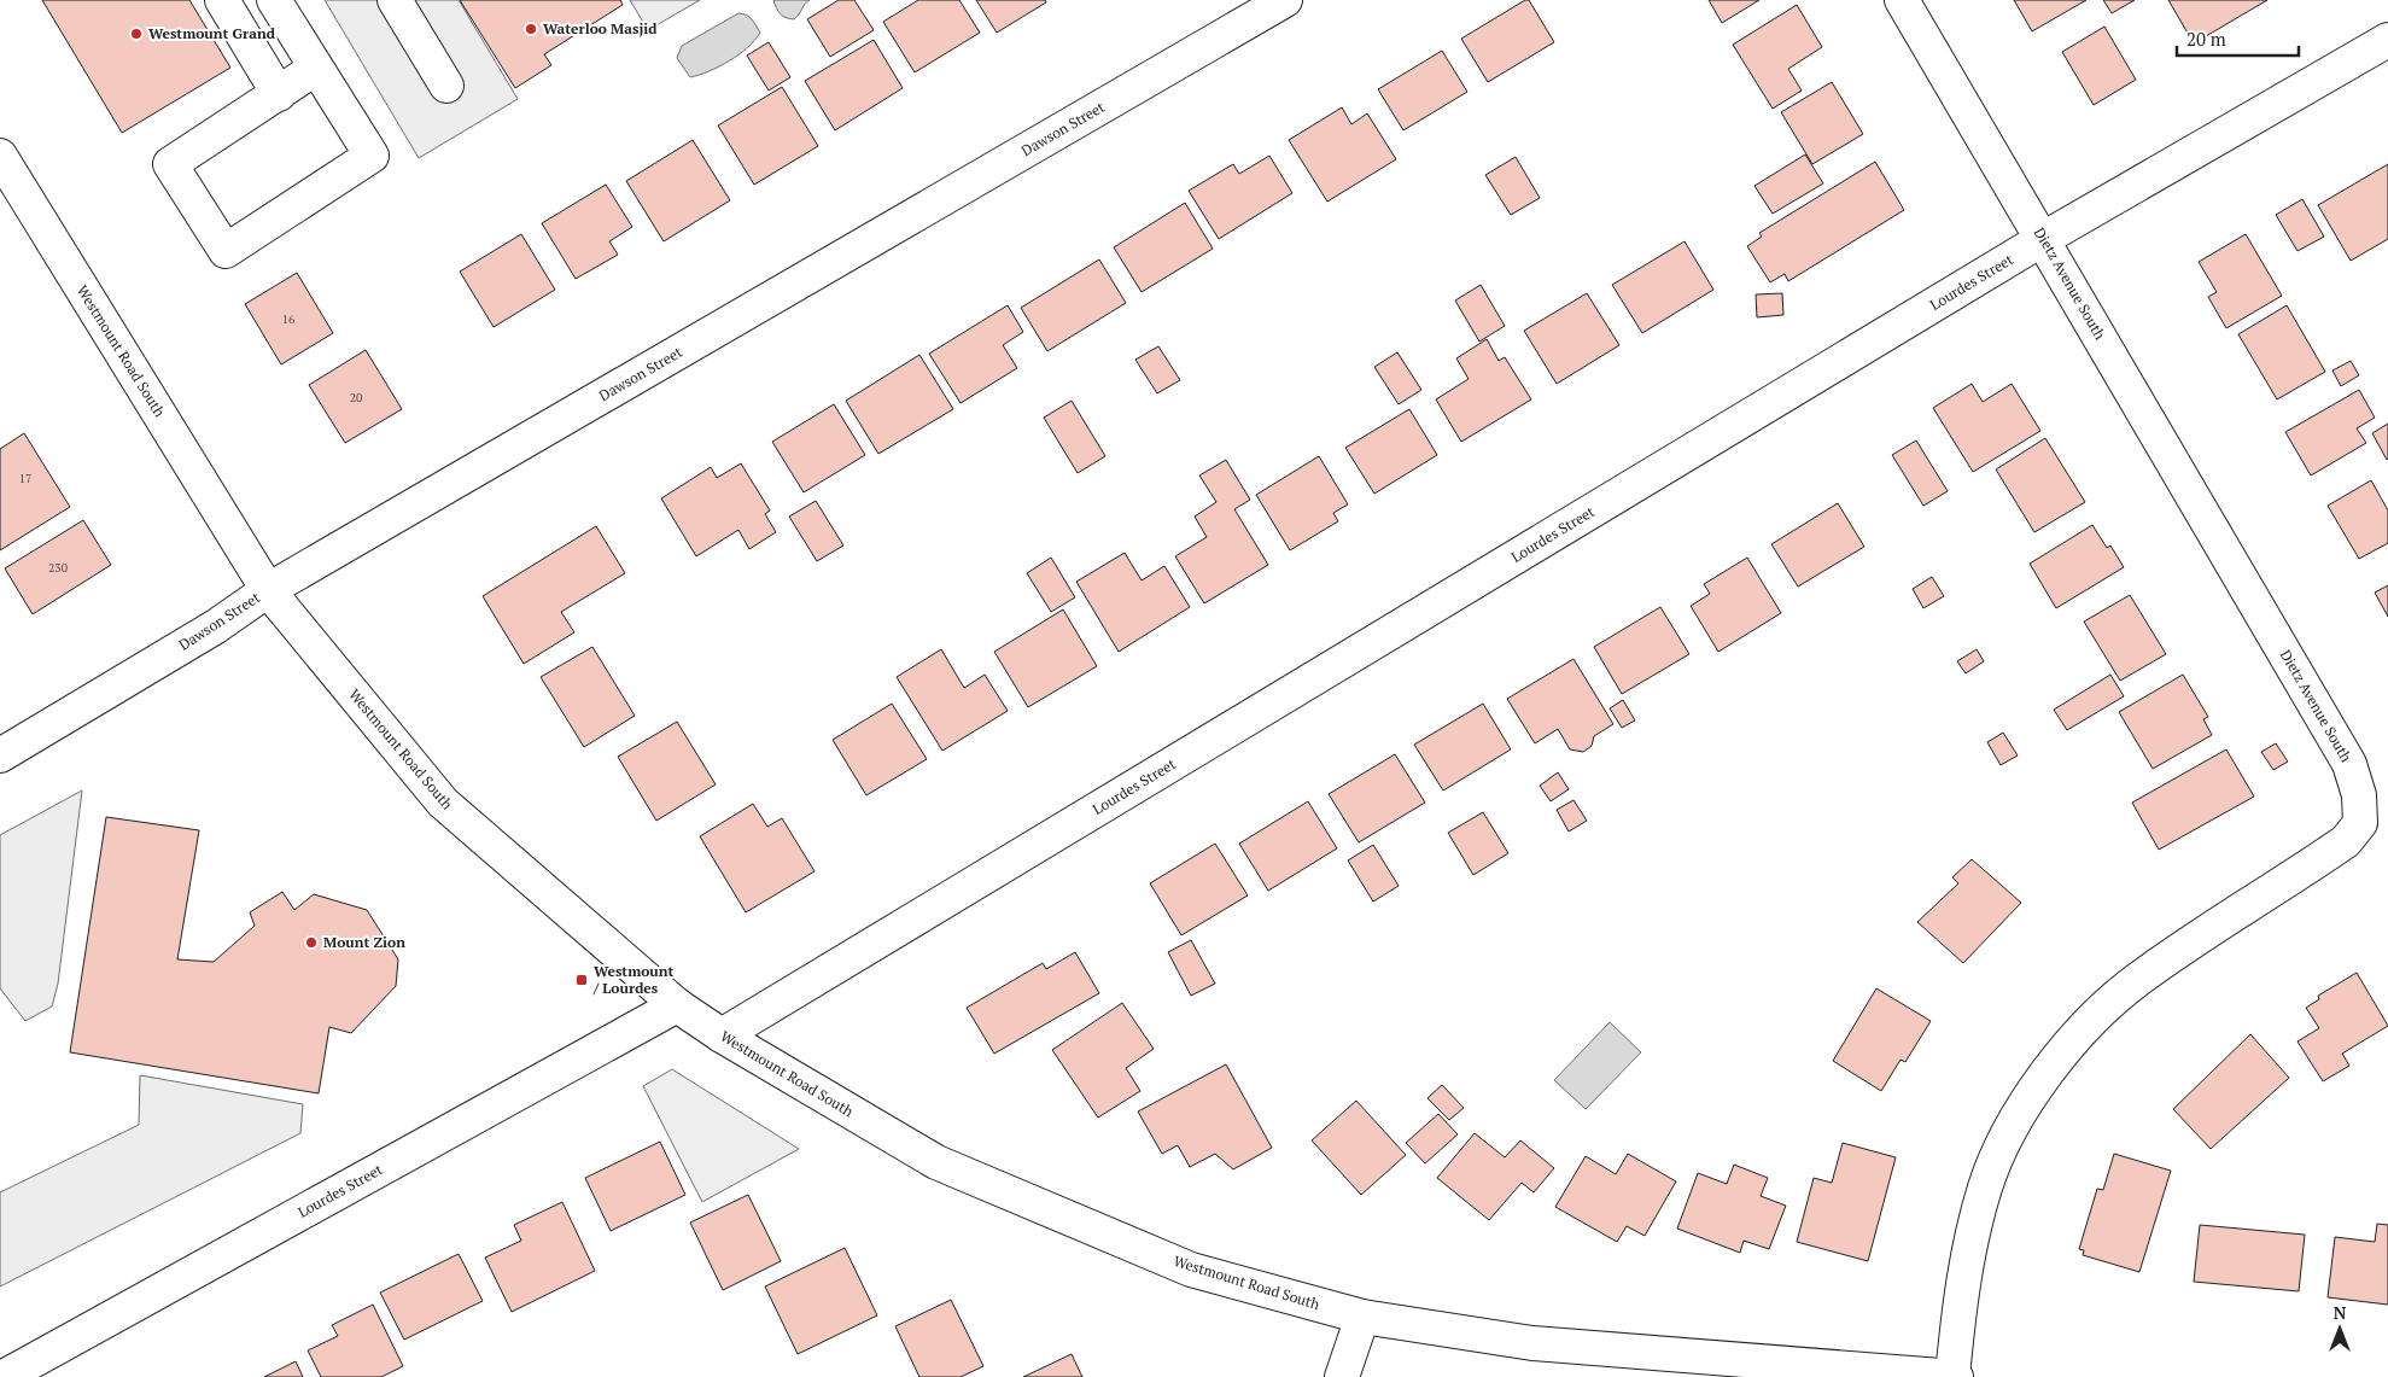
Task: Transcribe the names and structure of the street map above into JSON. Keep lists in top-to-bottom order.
{
  "streets": {
    "street": [
      "Dawson Street",
      "Lourdes Street",
      "Dietz Avenue South",
      "Westmount Road South"
    ]
  },
  "crossings": [
    ["Dawson Street", "Westmount Road South"],
    ["Lourdes Street", "Dietz Avenue South"],
    ["Lourdes Street", "Westmount Road South"],
    ["Dietz Avenue South", "Westmount Road South"]
  ],
  "places": {
    "other": ["Waterloo Masjid", "Westmount Grand", "Mount Zion"],
    "transit": ["Westmount / Lourdes"]
  },
  "house_numbers": [
    "16",
    "20",
    "17",
    "230"
  ],
  "scale_bar": "20 m",
  "north": "top"
}
